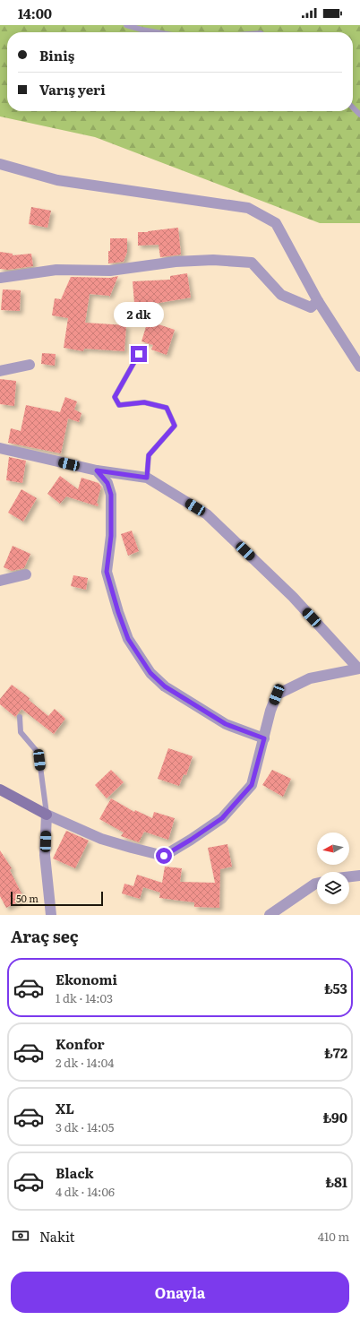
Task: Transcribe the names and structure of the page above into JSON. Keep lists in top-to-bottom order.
{
  "scale_bar": "50 m",
  "north": "left",
  "page": {
    "status": "14:00",
    "banner": ["Biniş", "Varış yeri"],
    "bubble": "2 dk",
    "scale": "50 m",
    "heading": "Araç seç",
    "list": [
      {
        "name": "Ekonomi",
        "note": "1 dk · 14:03",
        "value": "₺53"
      },
      {
        "name": "Konfor",
        "note": "2 dk · 14:04",
        "value": "₺72"
      },
      {
        "name": "XL",
        "note": "3 dk · 14:05",
        "value": "₺90"
      },
      {
        "name": "Black",
        "note": "4 dk · 14:06",
        "value": "₺81"
      }
    ],
    "pay": ["Nakit", "410 m"],
    "buttons": "Onayla"
  }
}
